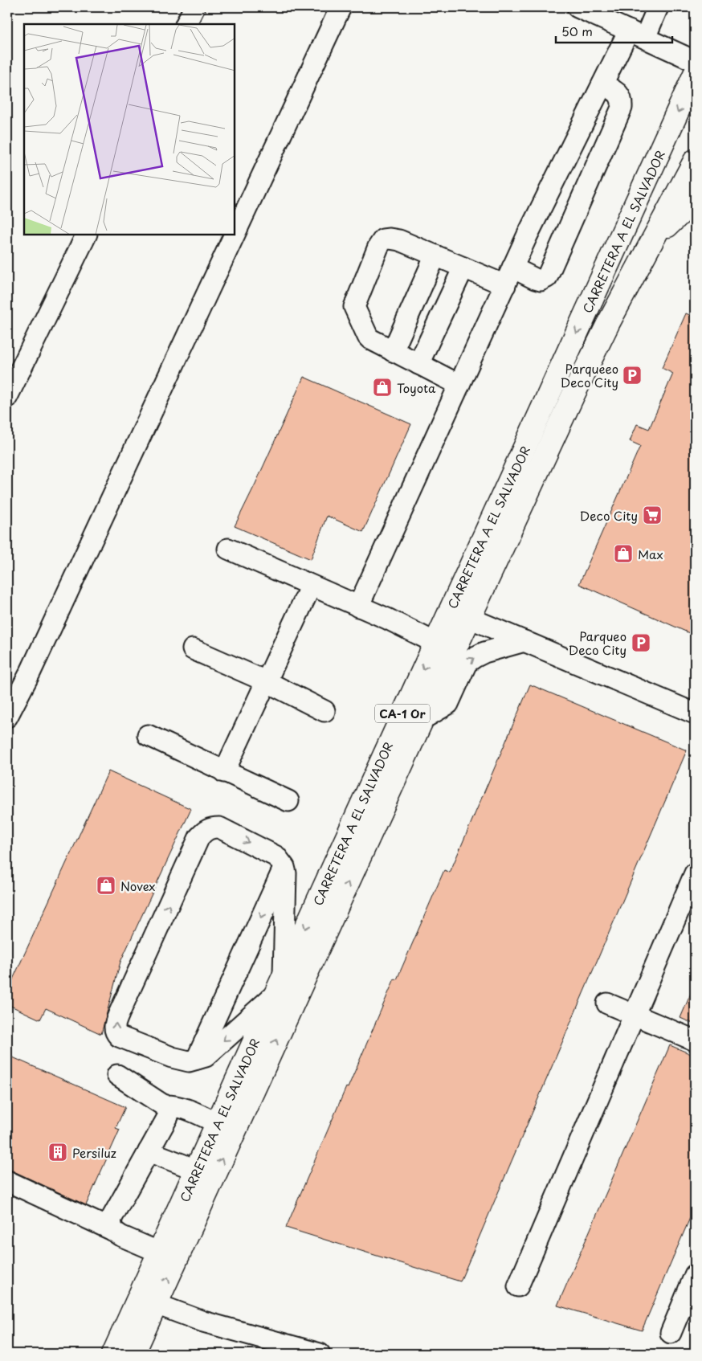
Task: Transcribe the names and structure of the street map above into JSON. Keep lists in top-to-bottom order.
{
  "streets": {
    "highway": ["CARRETERA A EL SALVADOR", "CA-1 Or"]
  },
  "places": {
    "parking": ["Parqueeo Deco City", "Parqueo Deco City"],
    "shop": ["Toyota", "Max", "Novex"],
    "supermarket": ["Deco City"],
    "building": ["Persiluz"]
  },
  "scale_bar": "50 m"
}
